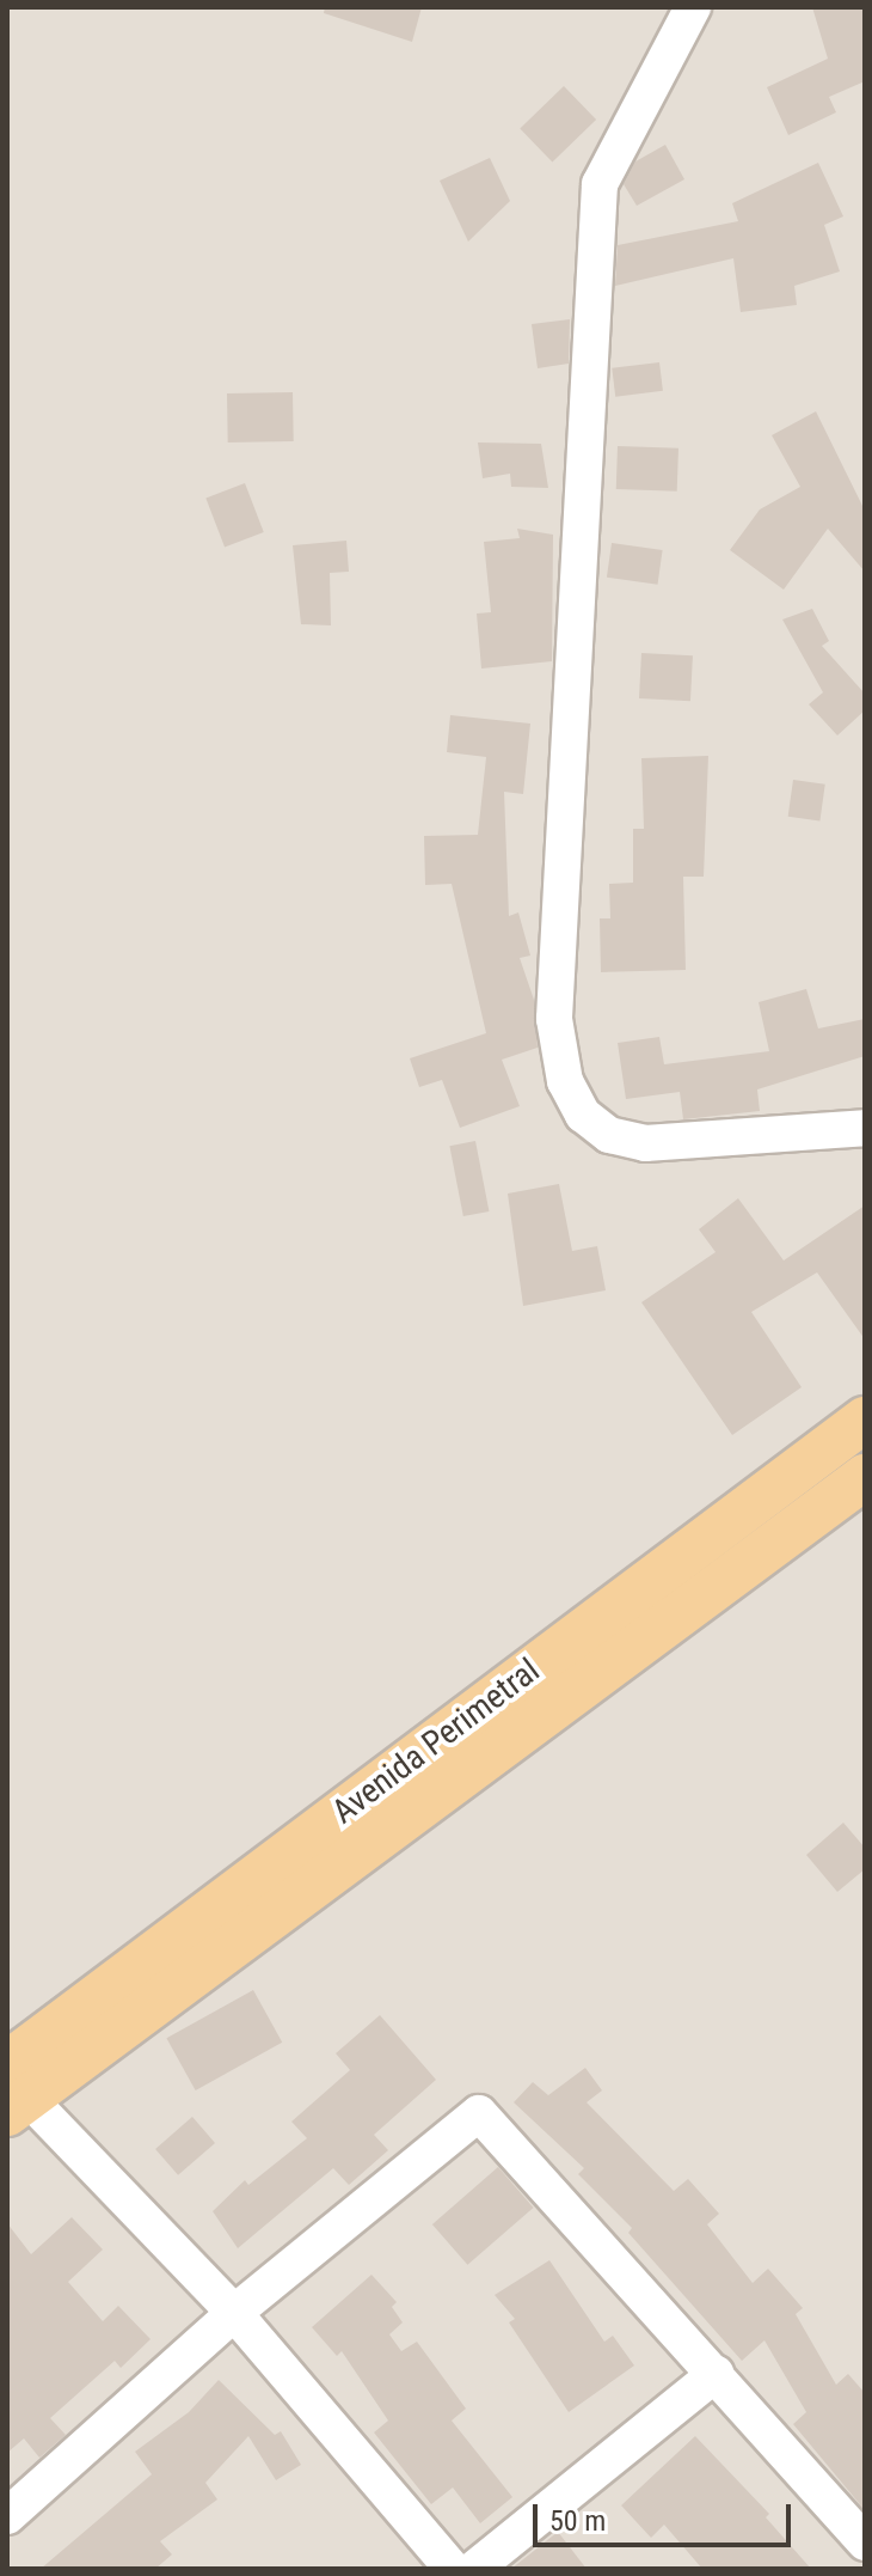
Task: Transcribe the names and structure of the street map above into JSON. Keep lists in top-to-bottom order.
{
  "streets": {
    "main road": ["Avenida Perimetral"]
  },
  "scale_bar": "50 m"
}
